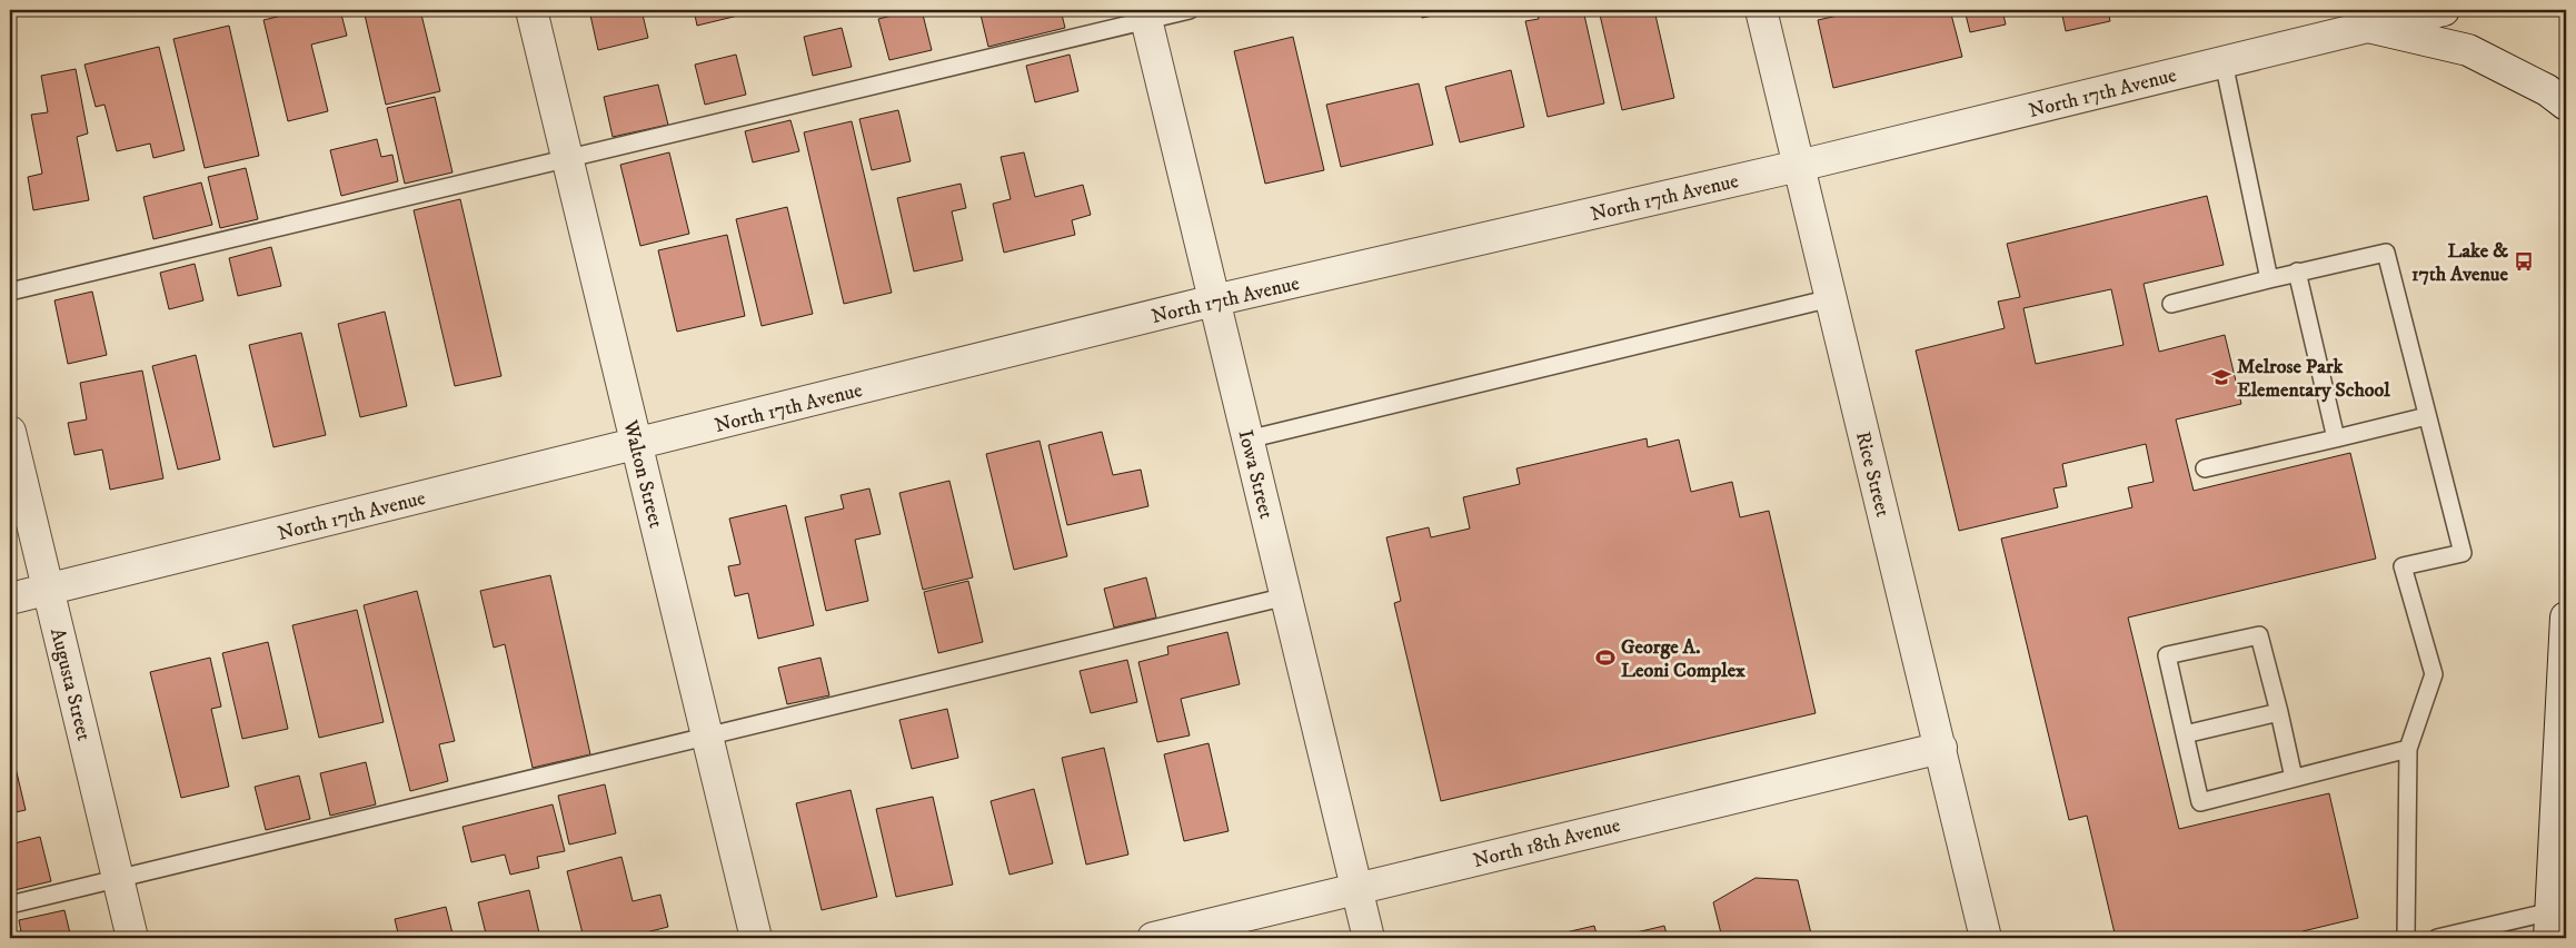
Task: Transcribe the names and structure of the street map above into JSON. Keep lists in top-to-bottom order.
{
  "streets": {
    "street": [
      "North 17th Avenue",
      "Walton Street",
      "Iowa Street",
      "Rice Street",
      "Augusta Street",
      "North 18th Avenue"
    ]
  },
  "crossings": [
    ["North 17th Avenue", "Walton Street"],
    ["North 17th Avenue", "Iowa Street"],
    ["North 17th Avenue", "Rice Street"],
    ["North 17th Avenue", "Augusta Street"],
    ["Iowa Street", "North 18th Avenue"],
    ["Rice Street", "North 18th Avenue"]
  ],
  "places": {
    "bus stop": ["Lake & 17th Avenue"],
    "school or university": ["Melrose Park Elementary School"],
    "sports": ["George A. Leoni Complex"]
  }
}
